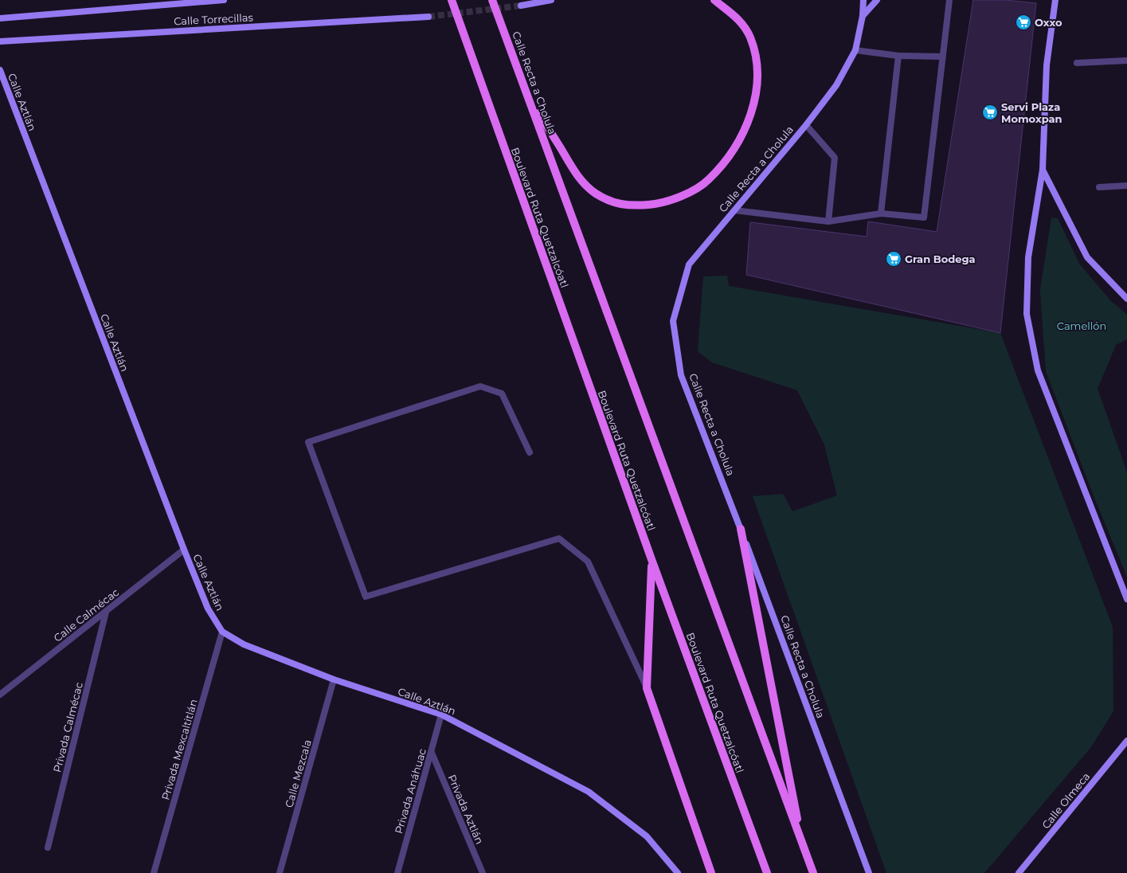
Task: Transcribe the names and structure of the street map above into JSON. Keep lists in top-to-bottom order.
{
  "streets": {
    "main road": [
      "Calle Torrecillas",
      "Calle Recta a Cholula",
      "Calle Aztlán",
      "Boulevard Ruta Quetzalcóatl",
      "Calle Olmeca"
    ],
    "street": [
      "Calle Calmécac",
      "Privada Calmécac",
      "Privada Mexcaltitlán",
      "Calle Mezcala",
      "Privada Anáhuac",
      "Privada Aztlán"
    ]
  },
  "crossings": [
    ["Calle Aztlán", "Calle Calmécac"],
    ["Calle Aztlán", "Privada Mexcaltitlán"],
    ["Calle Aztlán", "Calle Mezcala"],
    ["Calle Aztlán", "Privada Anáhuac"],
    ["Calle Calmécac", "Privada Calmécac"],
    ["Privada Anáhuac", "Privada Aztlán"]
  ],
  "parks": ["Camellón"],
  "places": {
    "supermarket": ["Oxxo", "Servi Plaza Momoxpan", "Gran Bodega"]
  }
}
